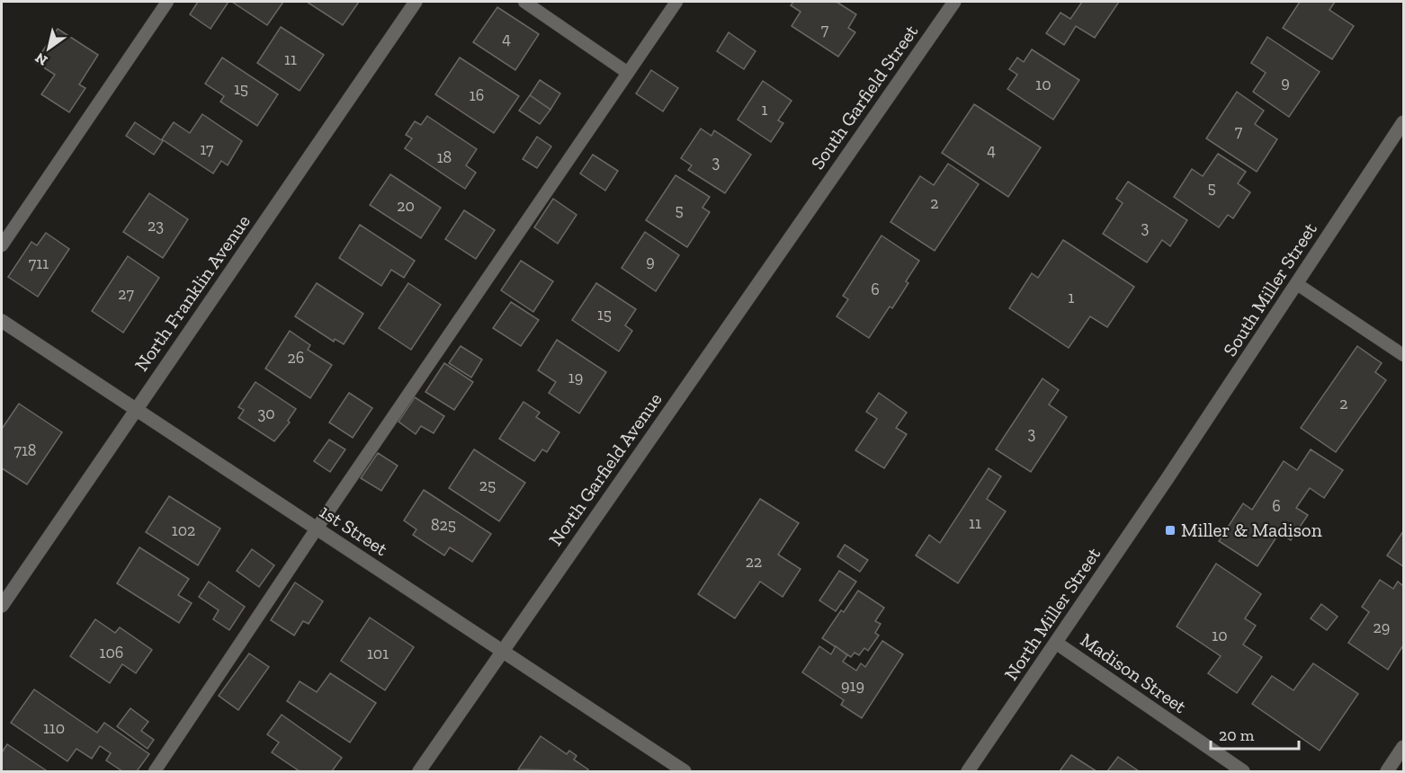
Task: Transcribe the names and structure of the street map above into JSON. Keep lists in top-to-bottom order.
{
  "streets": {
    "street": [
      "South Garfield Street",
      "South Miller Street",
      "North Franklin Avenue",
      "North Garfield Avenue",
      "1st Street",
      "North Miller Street",
      "Madison Street"
    ]
  },
  "crossings": [
    ["South Garfield Street", "North Garfield Avenue"],
    ["South Miller Street", "North Miller Street"],
    ["North Franklin Avenue", "1st Street"],
    ["North Garfield Avenue", "1st Street"],
    ["North Miller Street", "Madison Street"]
  ],
  "places": {
    "transit": ["Miller & Madison"]
  },
  "house_numbers": [
    "7",
    "4",
    "11",
    "9",
    "10",
    "15",
    "16",
    "1",
    "7",
    "17",
    "4",
    "18",
    "3",
    "5",
    "2",
    "20",
    "5",
    "23",
    "3",
    "9",
    "711",
    "6",
    "27",
    "1",
    "15",
    "26",
    "19",
    "2",
    "30",
    "3",
    "718",
    "25",
    "6",
    "11",
    "825",
    "102",
    "22",
    "29",
    "10",
    "106",
    "101",
    "919",
    "110"
  ],
  "scale_bar": "20 m",
  "north": "bottom left"
}
